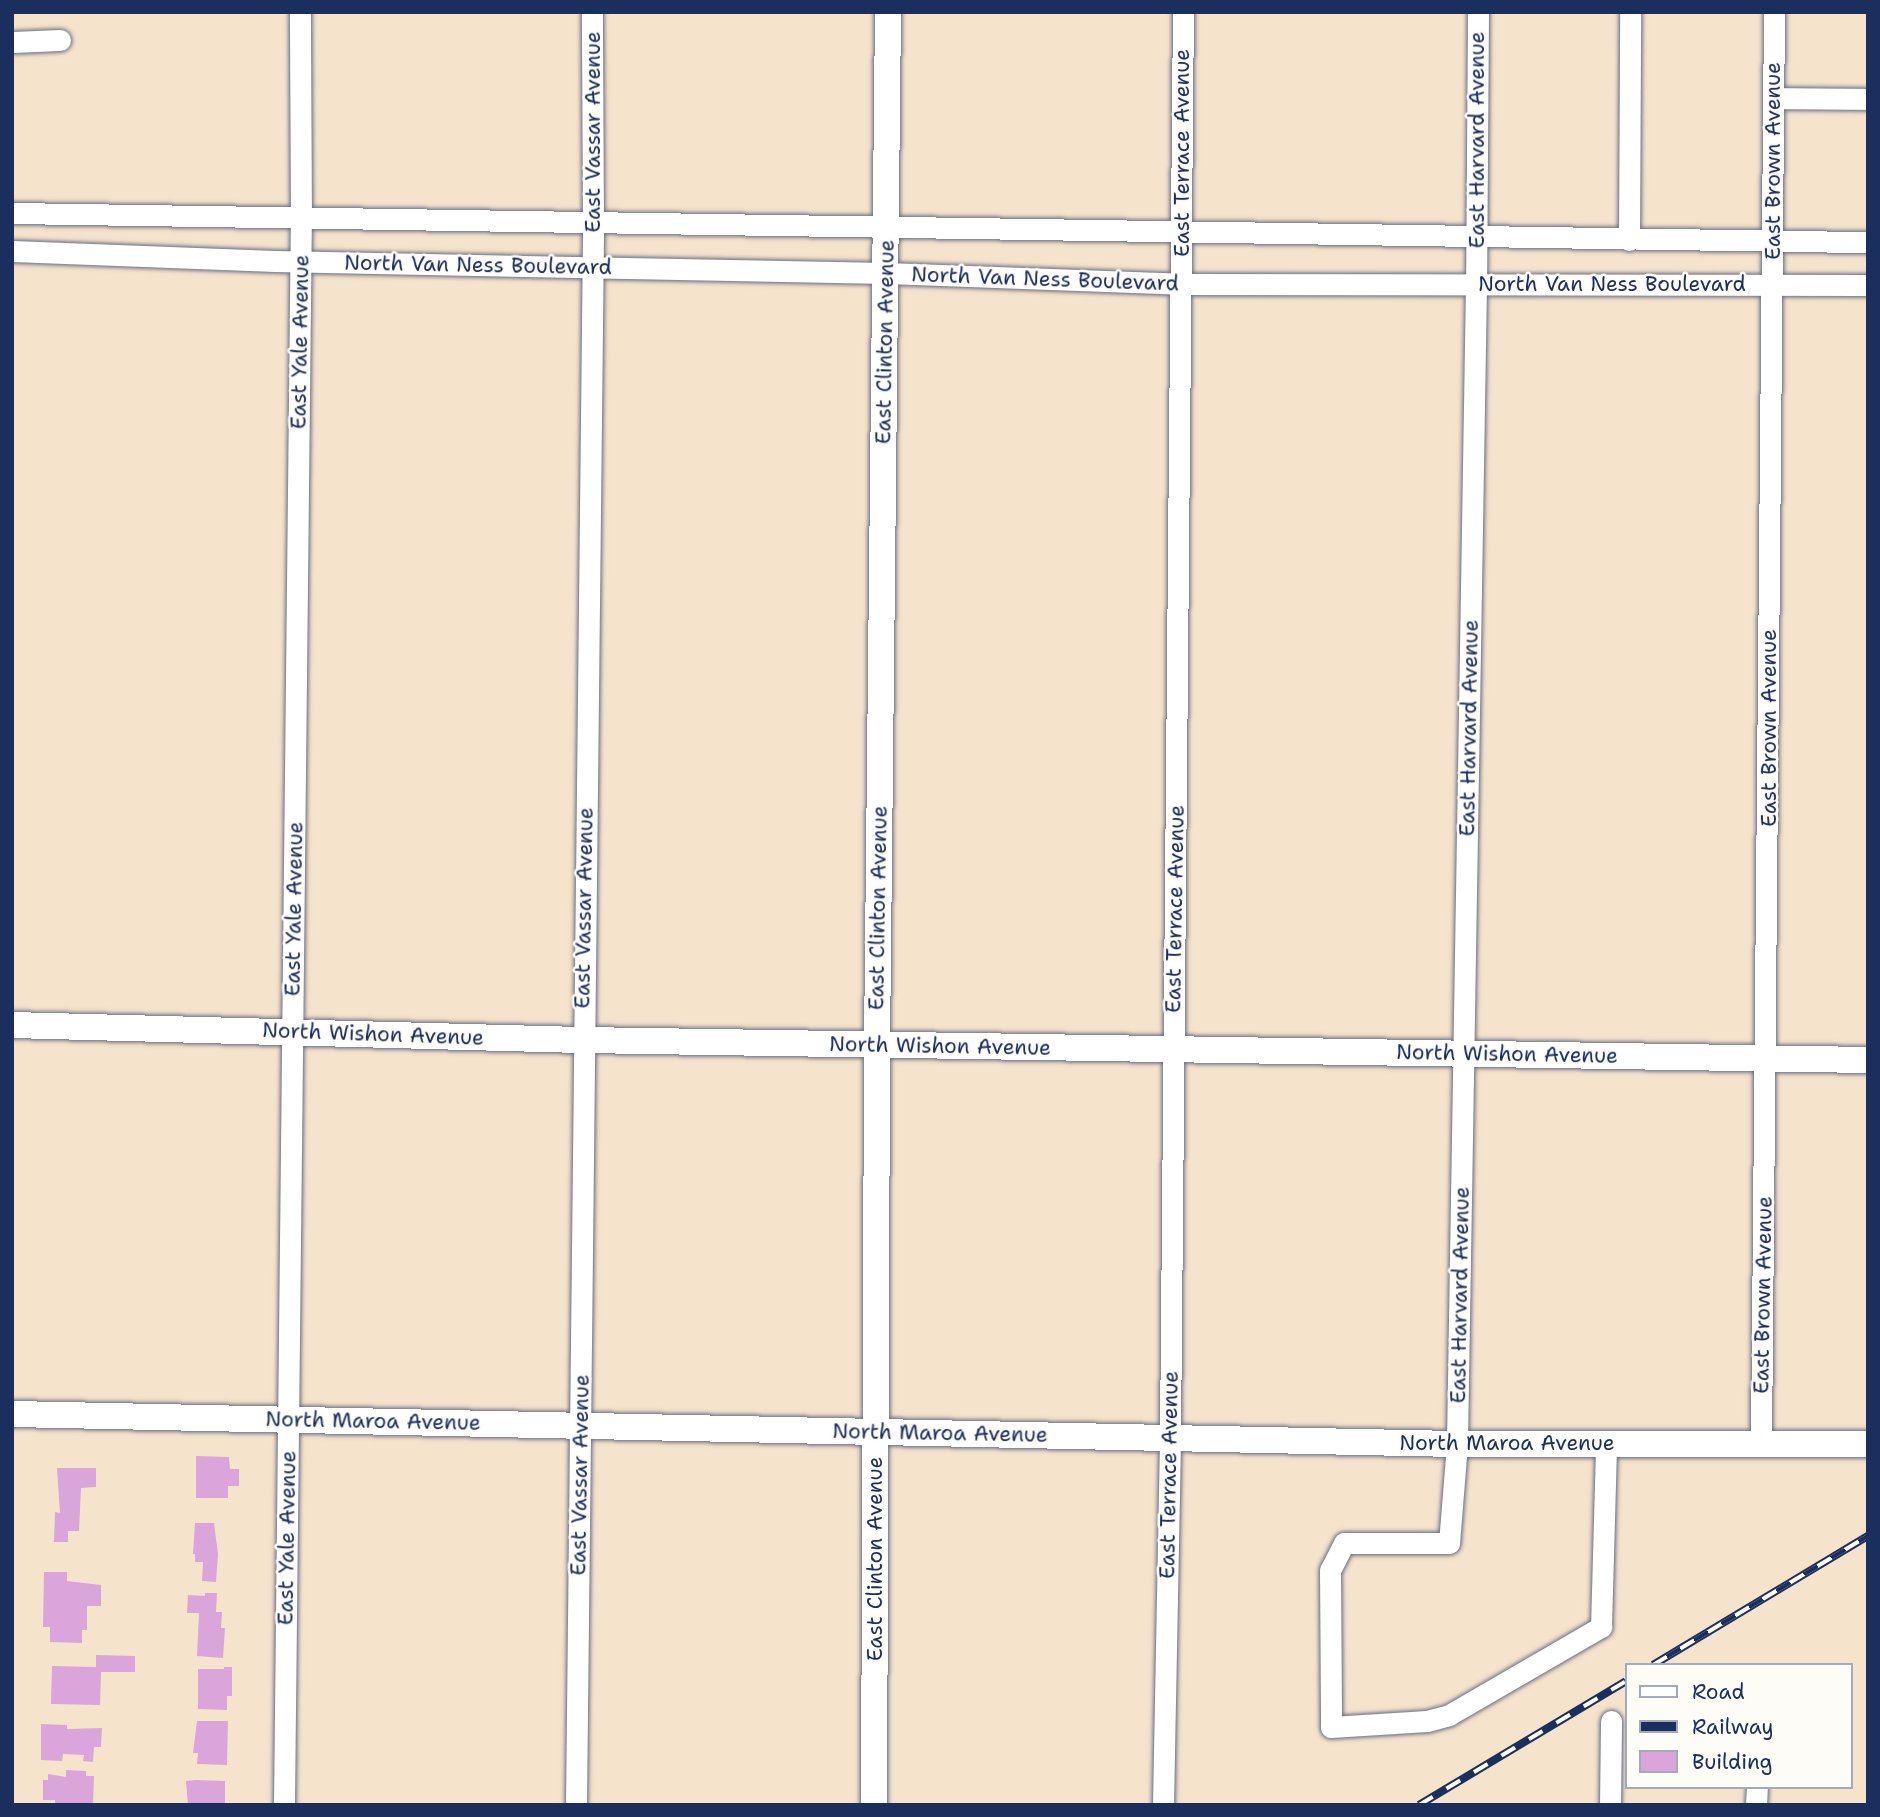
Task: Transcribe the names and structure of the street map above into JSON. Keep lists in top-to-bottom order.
{
  "streets": {
    "main road": ["East Clinton Avenue", "North Wishon Avenue", "North Maroa Avenue"],
    "street": [
      "East Vassar Avenue",
      "East Harvard Avenue",
      "East Terrace Avenue",
      "East Brown Avenue",
      "North Van Ness Boulevard",
      "East Yale Avenue"
    ]
  },
  "crossings": [
    ["East Vassar Avenue", "North Van Ness Boulevard"],
    ["East Vassar Avenue", "North Wishon Avenue"],
    ["East Vassar Avenue", "North Maroa Avenue"],
    ["East Harvard Avenue", "North Van Ness Boulevard"],
    ["East Harvard Avenue", "North Wishon Avenue"],
    ["East Harvard Avenue", "North Maroa Avenue"],
    ["East Terrace Avenue", "North Van Ness Boulevard"],
    ["East Terrace Avenue", "North Wishon Avenue"],
    ["East Terrace Avenue", "North Maroa Avenue"],
    ["East Brown Avenue", "North Van Ness Boulevard"],
    ["East Brown Avenue", "North Wishon Avenue"],
    ["East Brown Avenue", "North Maroa Avenue"],
    ["North Van Ness Boulevard", "East Yale Avenue"],
    ["North Van Ness Boulevard", "East Clinton Avenue"],
    ["East Yale Avenue", "North Wishon Avenue"],
    ["East Yale Avenue", "North Maroa Avenue"],
    ["East Clinton Avenue", "North Wishon Avenue"],
    ["East Clinton Avenue", "North Maroa Avenue"]
  ],
  "legend": ["Road", "Railway", "Building"]
}
